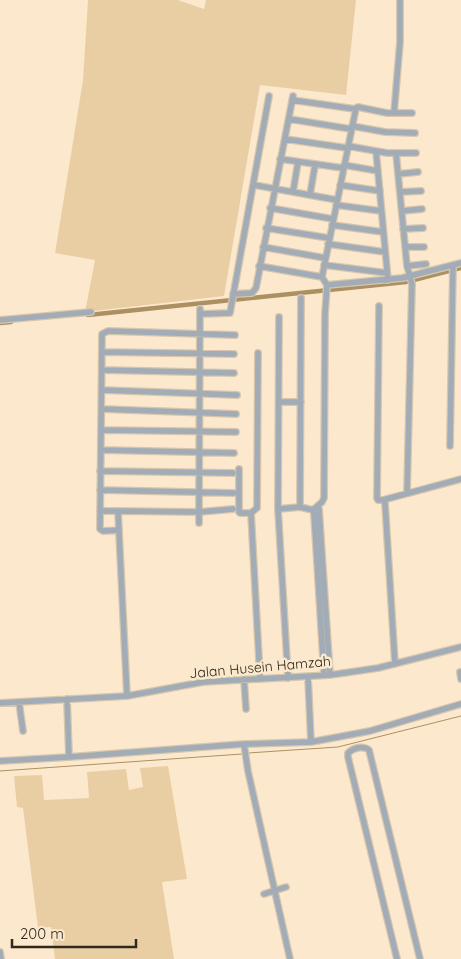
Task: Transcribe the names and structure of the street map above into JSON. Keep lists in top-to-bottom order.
{
  "streets": {
    "street": ["Jalan Husein Hamzah"]
  },
  "scale_bar": "200 m"
}
